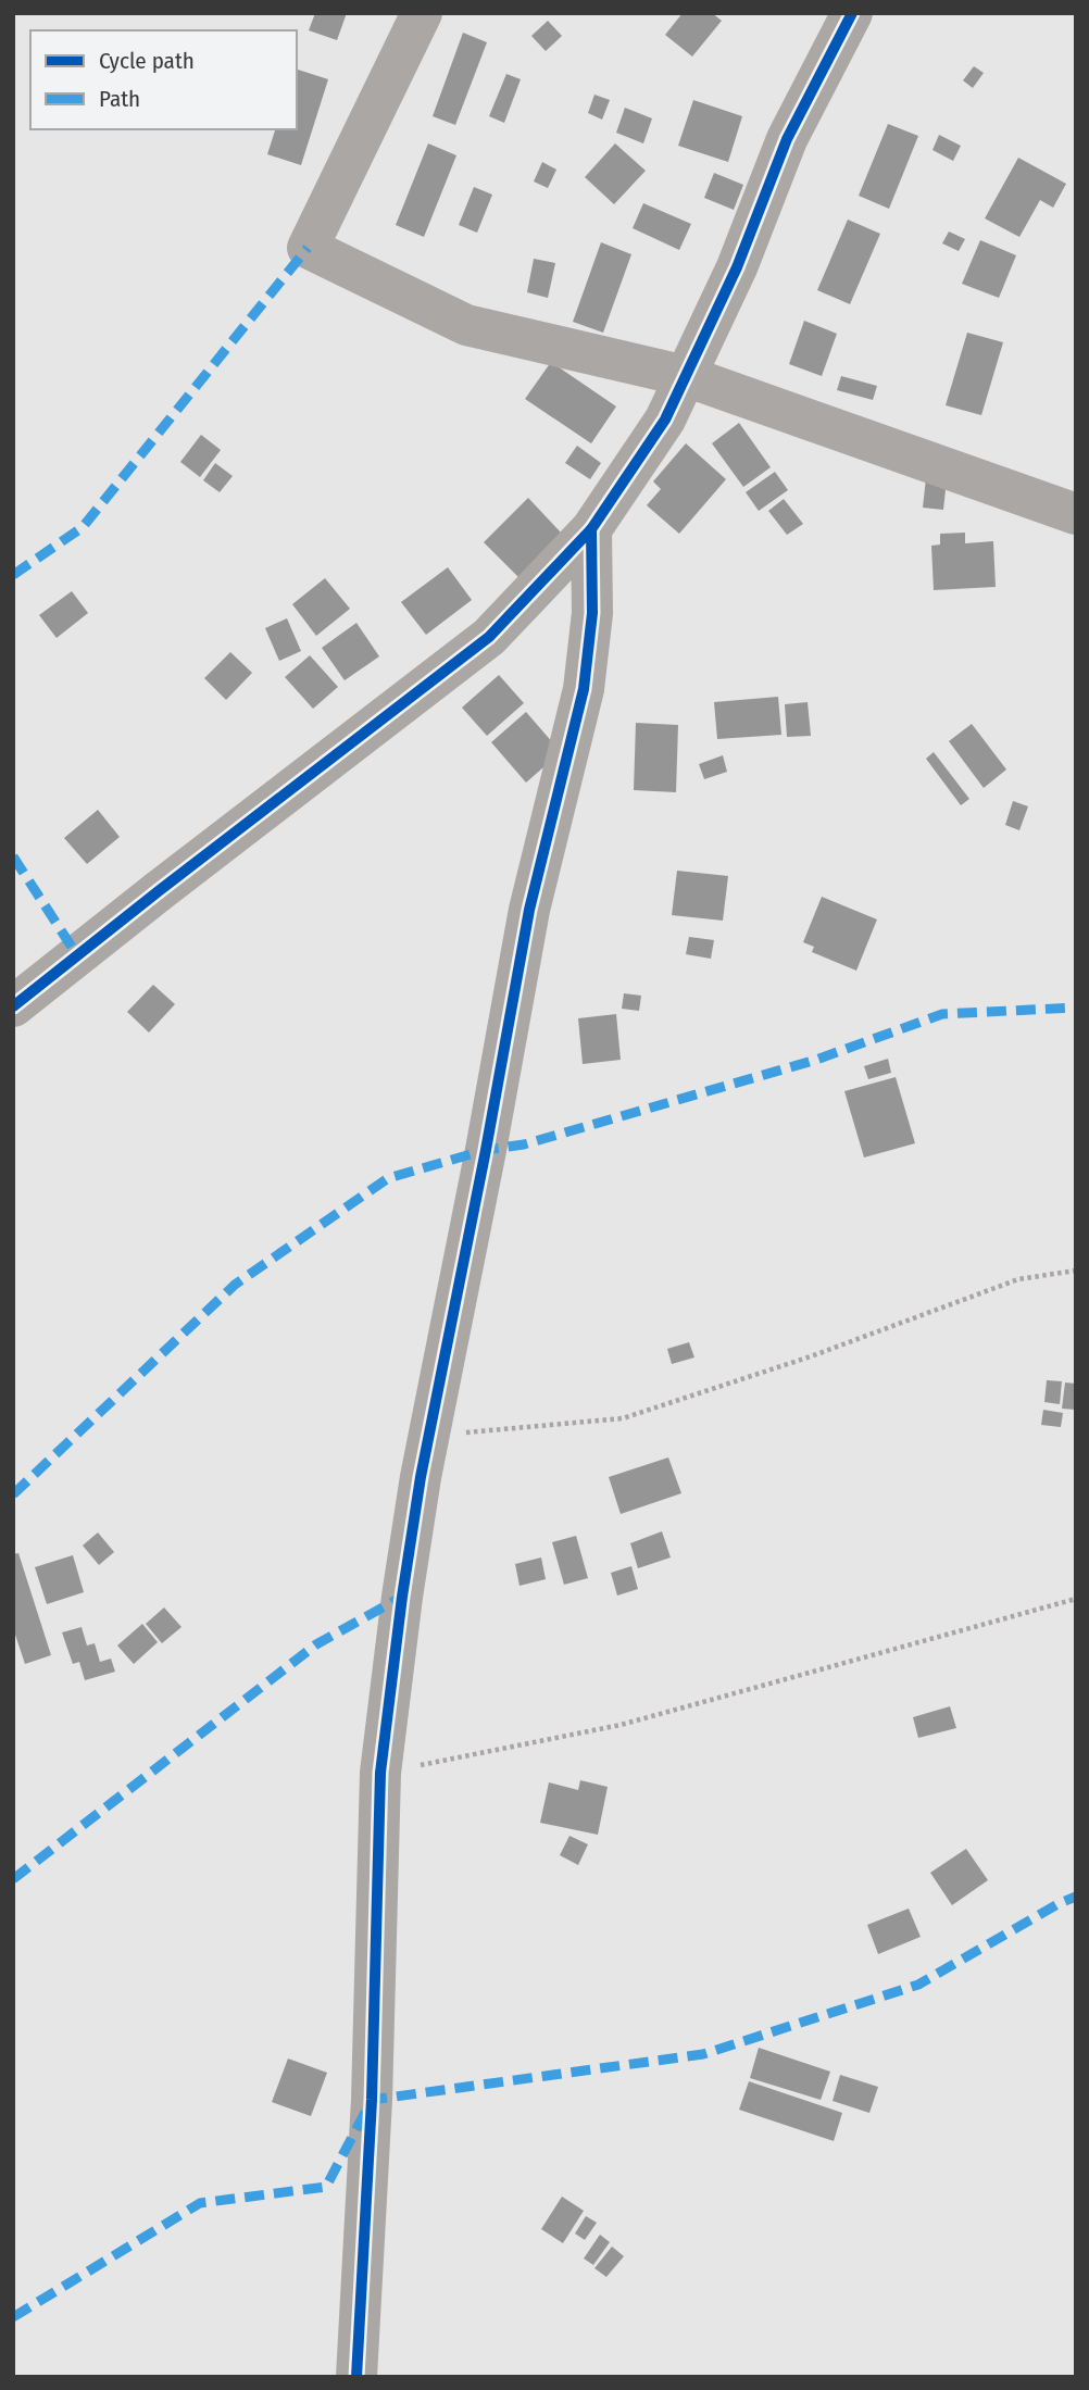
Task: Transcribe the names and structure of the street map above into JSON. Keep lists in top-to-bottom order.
{
  "legend": ["Cycle path", "Path"]
}
